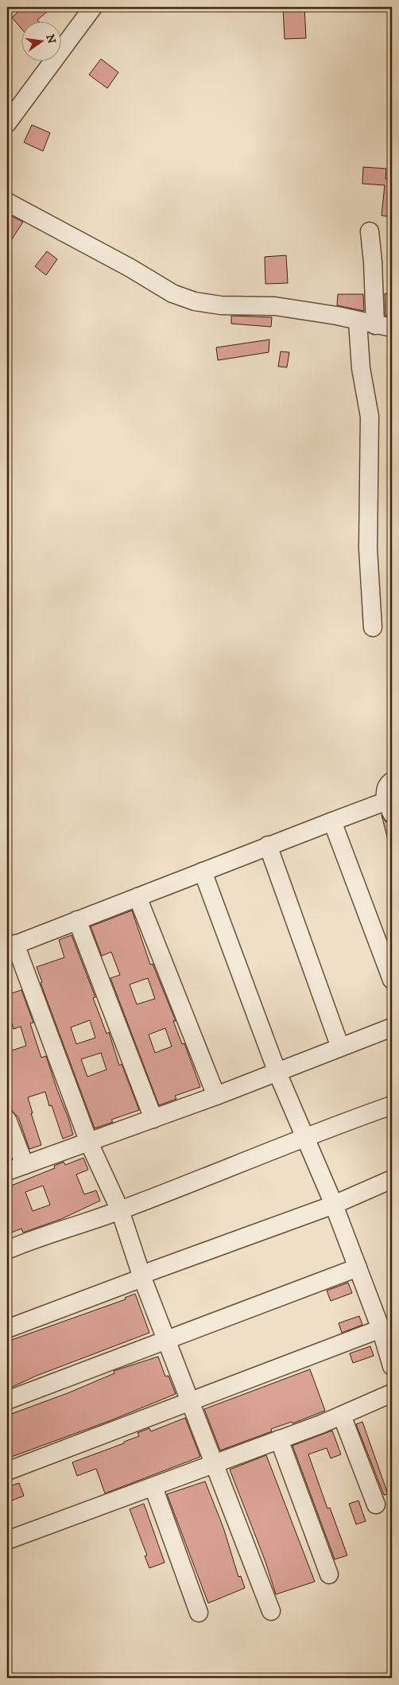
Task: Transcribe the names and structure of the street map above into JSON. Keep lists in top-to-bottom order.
{
  "north": "right"
}
